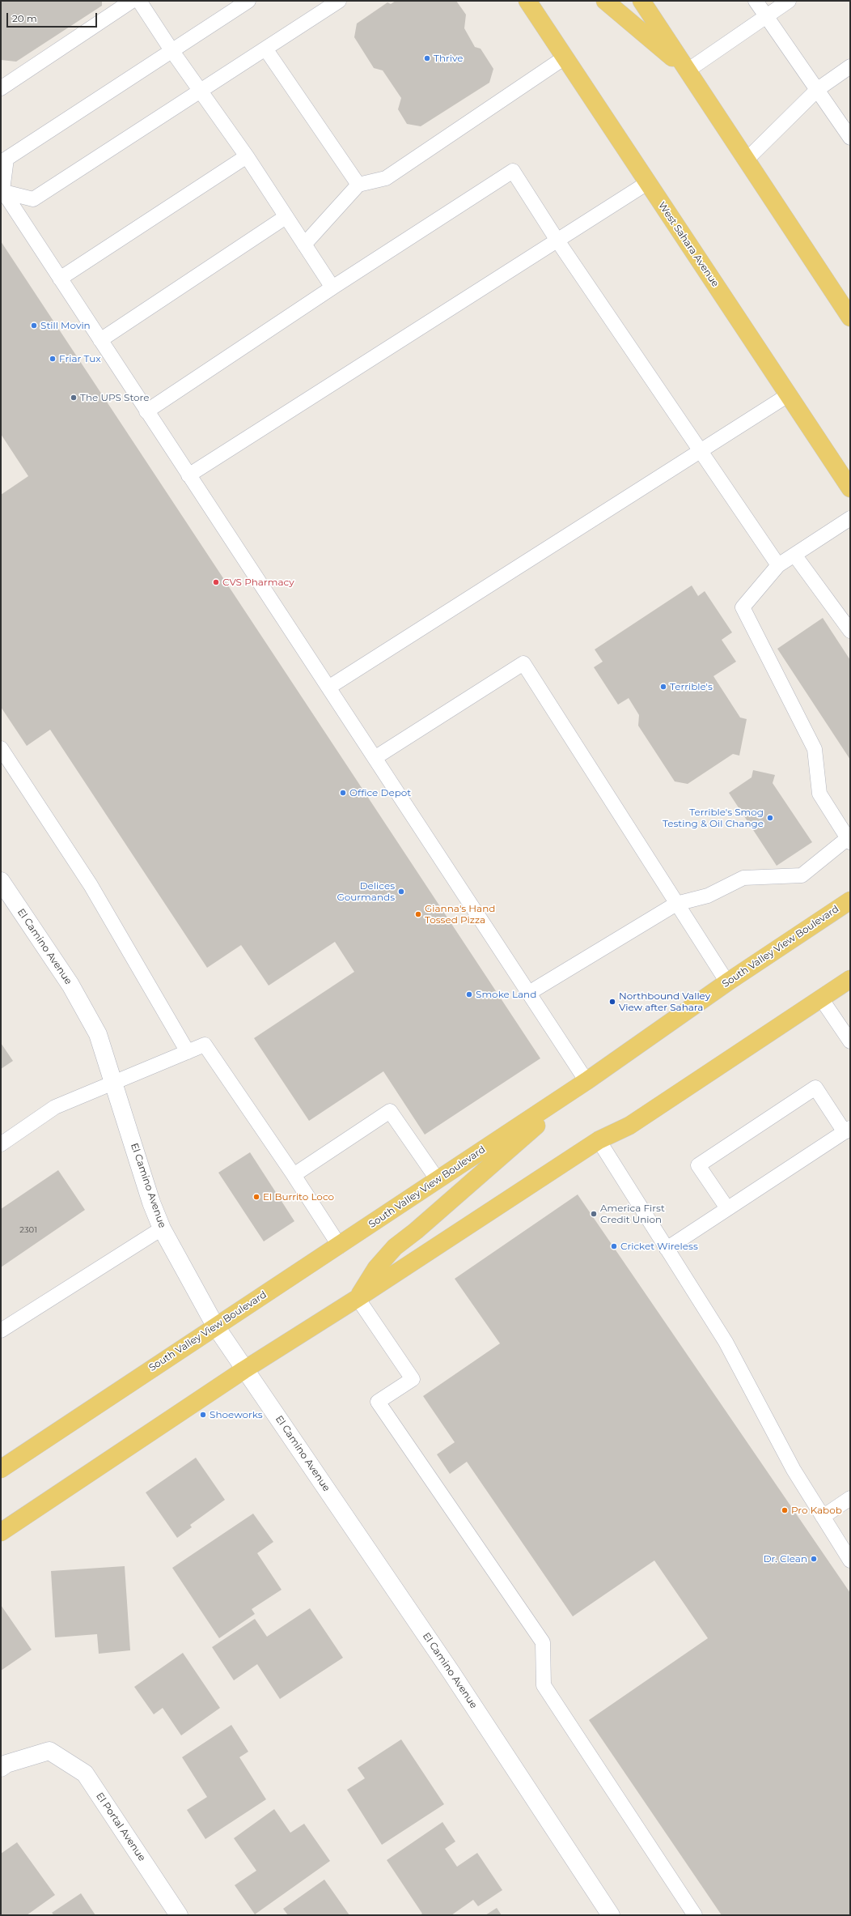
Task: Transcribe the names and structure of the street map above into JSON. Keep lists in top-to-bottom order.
{
  "streets": {
    "main road": ["West Sahara Avenue", "South Valley View Boulevard"],
    "street": ["El Camino Avenue", "El Portal Avenue"]
  },
  "crossings": [
    ["El Camino Avenue", "South Valley View Boulevard"]
  ],
  "places": [
    "Thrive",
    "Still Movin",
    "Friar Tux",
    "The UPS Store",
    "CVS Pharmacy",
    "Terrible's",
    "Office Depot",
    "Terrible's Smog Testing & Oil Change",
    "Delices Gourmands",
    "Gianna's Hand Tossed Pizza",
    "Smoke Land",
    "Northbound Valley View after Sahara",
    "El Burrito Loco",
    "America First Credit Union",
    "Cricket Wireless",
    "Shoeworks",
    "Pro Kabob",
    "Dr. Clean"
  ],
  "house_numbers": ["2301"],
  "scale_bar": "20 m"
}
